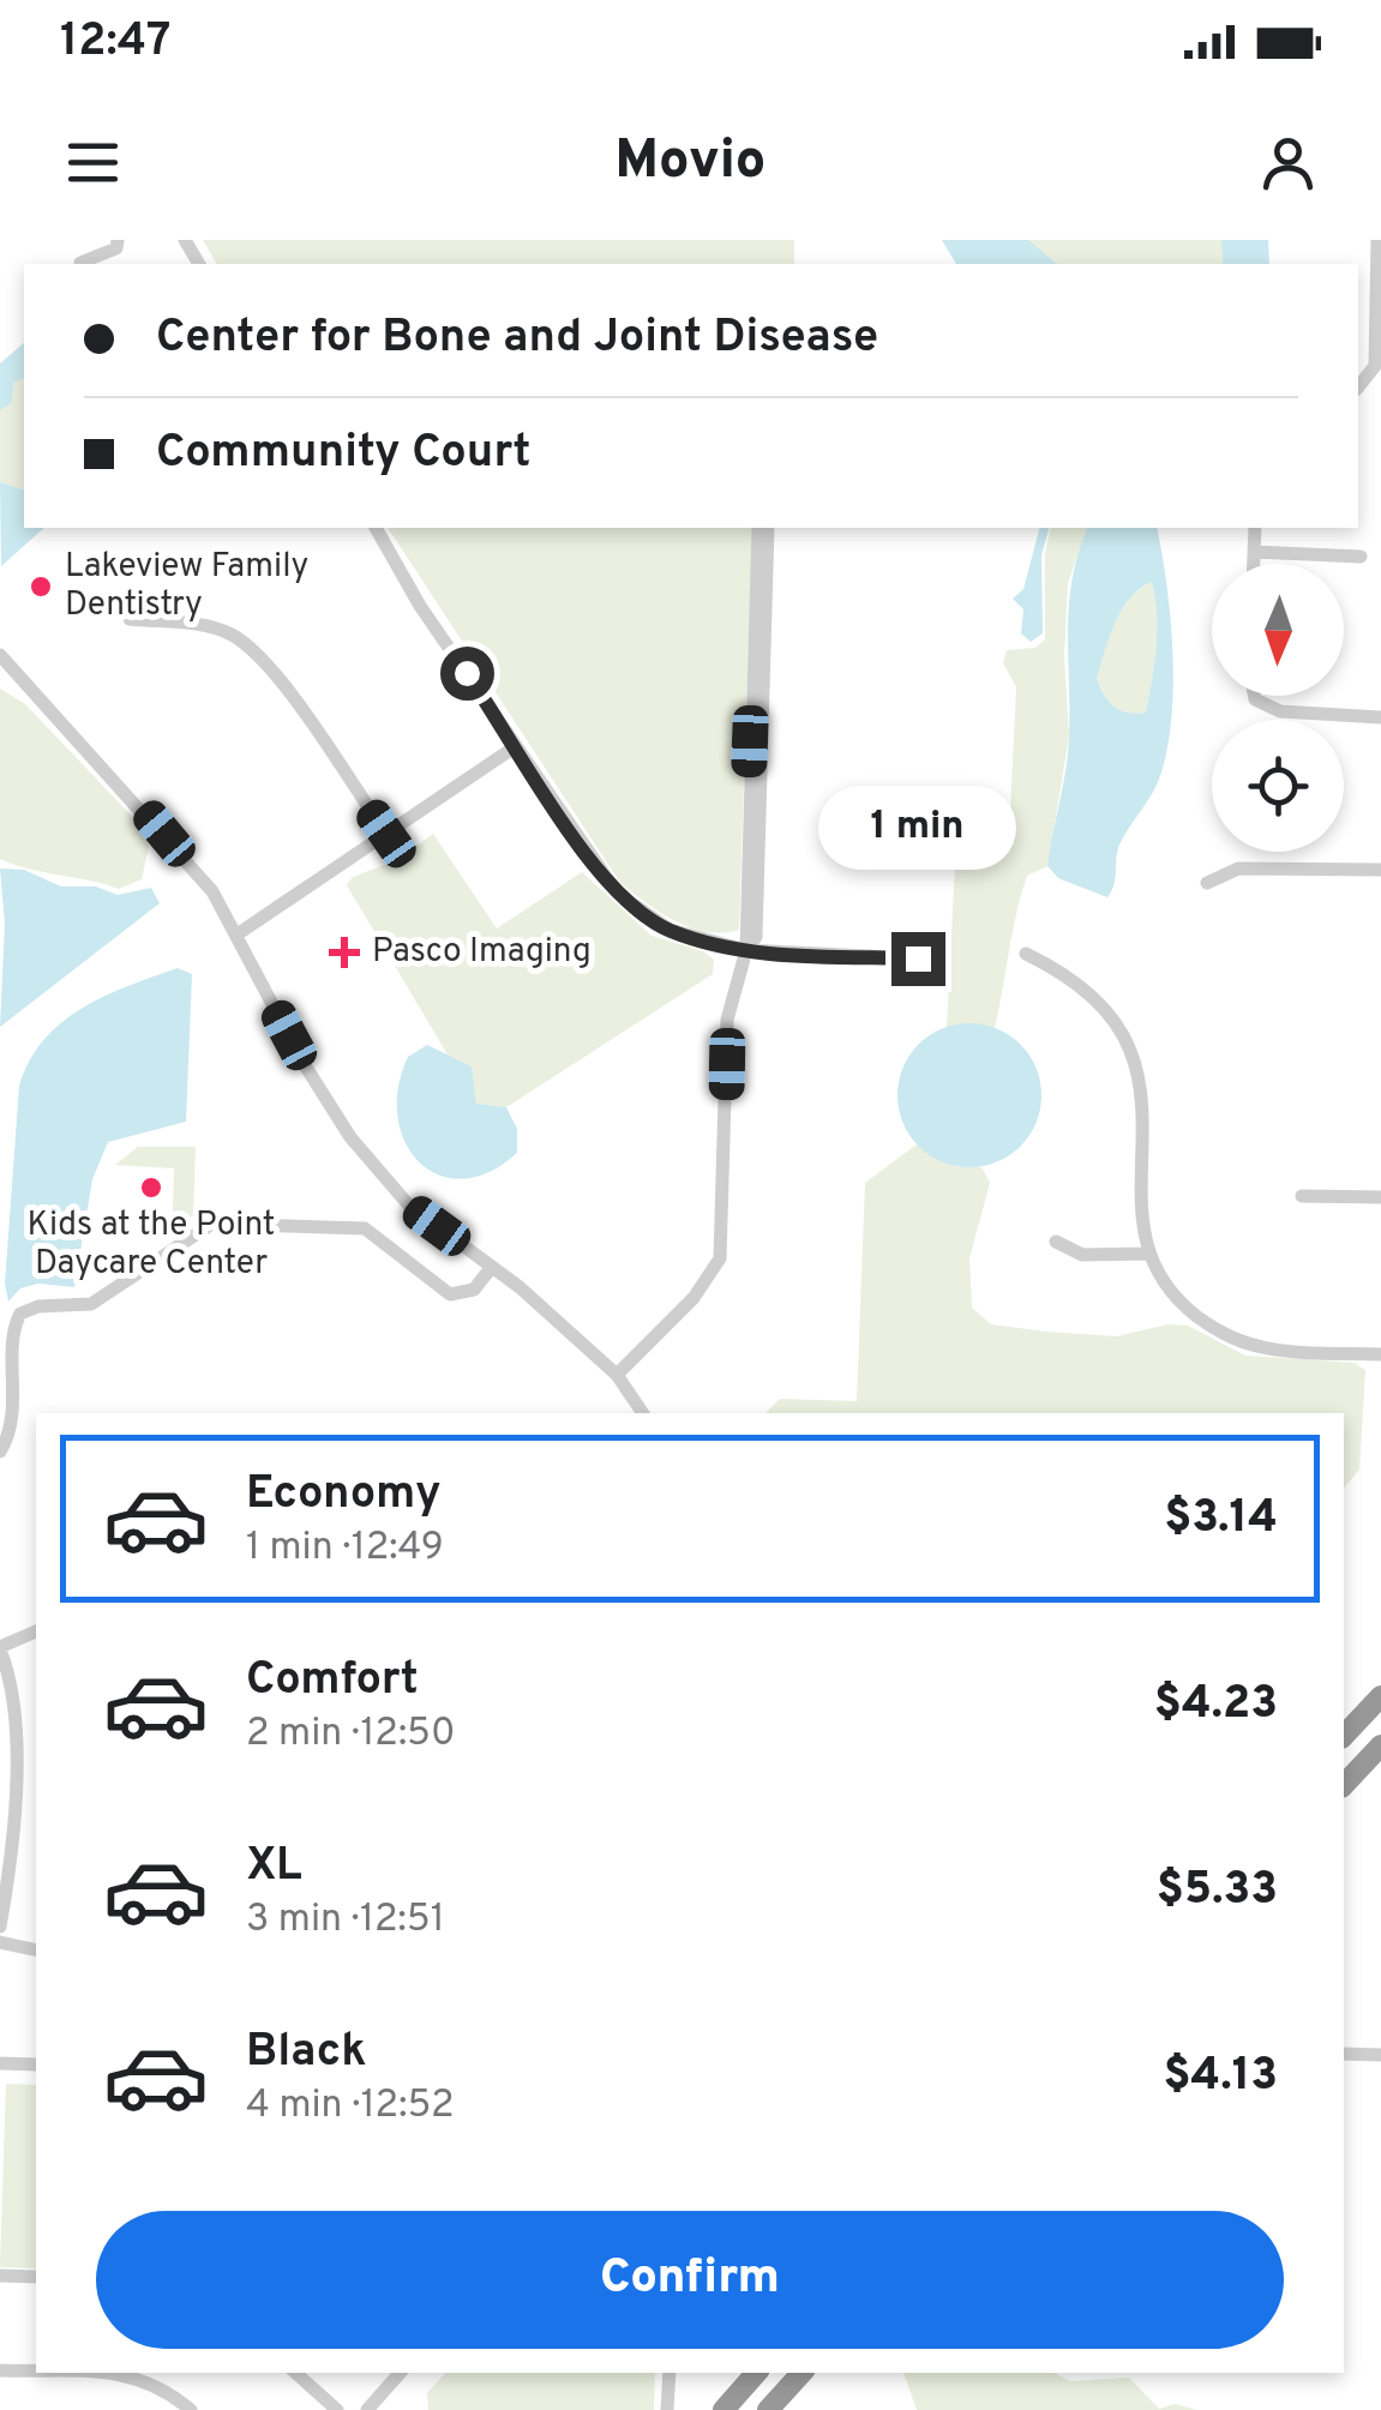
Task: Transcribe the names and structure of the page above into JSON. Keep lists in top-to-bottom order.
{
  "places": {
    "other": ["Lakeview Family Dentistry", "Kids at the Point Daycare Center"],
    "health": ["Pasco Imaging"]
  },
  "north": "bottom",
  "page": {
    "status": "12:47",
    "header": "Movio",
    "banner": ["Center for Bone and Joint Disease", "Community Court"],
    "bubble": "1 min",
    "list": [
      {
        "name": "Economy",
        "note": "1 min · 12:49",
        "value": "$3.14"
      },
      {
        "name": "Comfort",
        "note": "2 min · 12:50",
        "value": "$4.23"
      },
      {
        "name": "XL",
        "note": "3 min · 12:51",
        "value": "$5.33"
      },
      {
        "name": "Black",
        "note": "4 min · 12:52",
        "value": "$4.13"
      }
    ],
    "buttons": "Confirm"
  }
}
